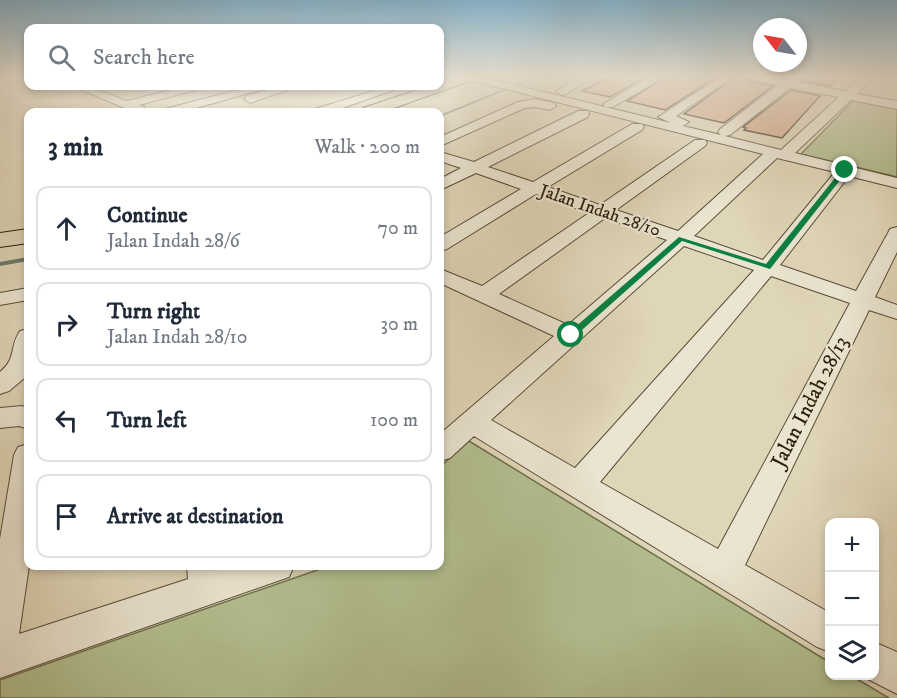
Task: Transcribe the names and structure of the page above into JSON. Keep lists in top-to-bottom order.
{
  "streets": {
    "street": ["Jalan Indah 28/10", "Jalan Indah 28/13"]
  },
  "crossings": [
    ["Jalan Indah 28/10", "Jalan Indah 28/13"]
  ],
  "north": "top left",
  "page": {
    "search": "Search here",
    "heading": ["3 min", "Walk · 200 m"],
    "list": [
      ["Continue", "Jalan Indah 28/6", "70 m"],
      ["Turn right", "Jalan Indah 28/10", "30 m"],
      ["Turn left", "100 m"],
      "Arrive at destination"
    ],
    "map_buttons": ["+", "−"]
  }
}
